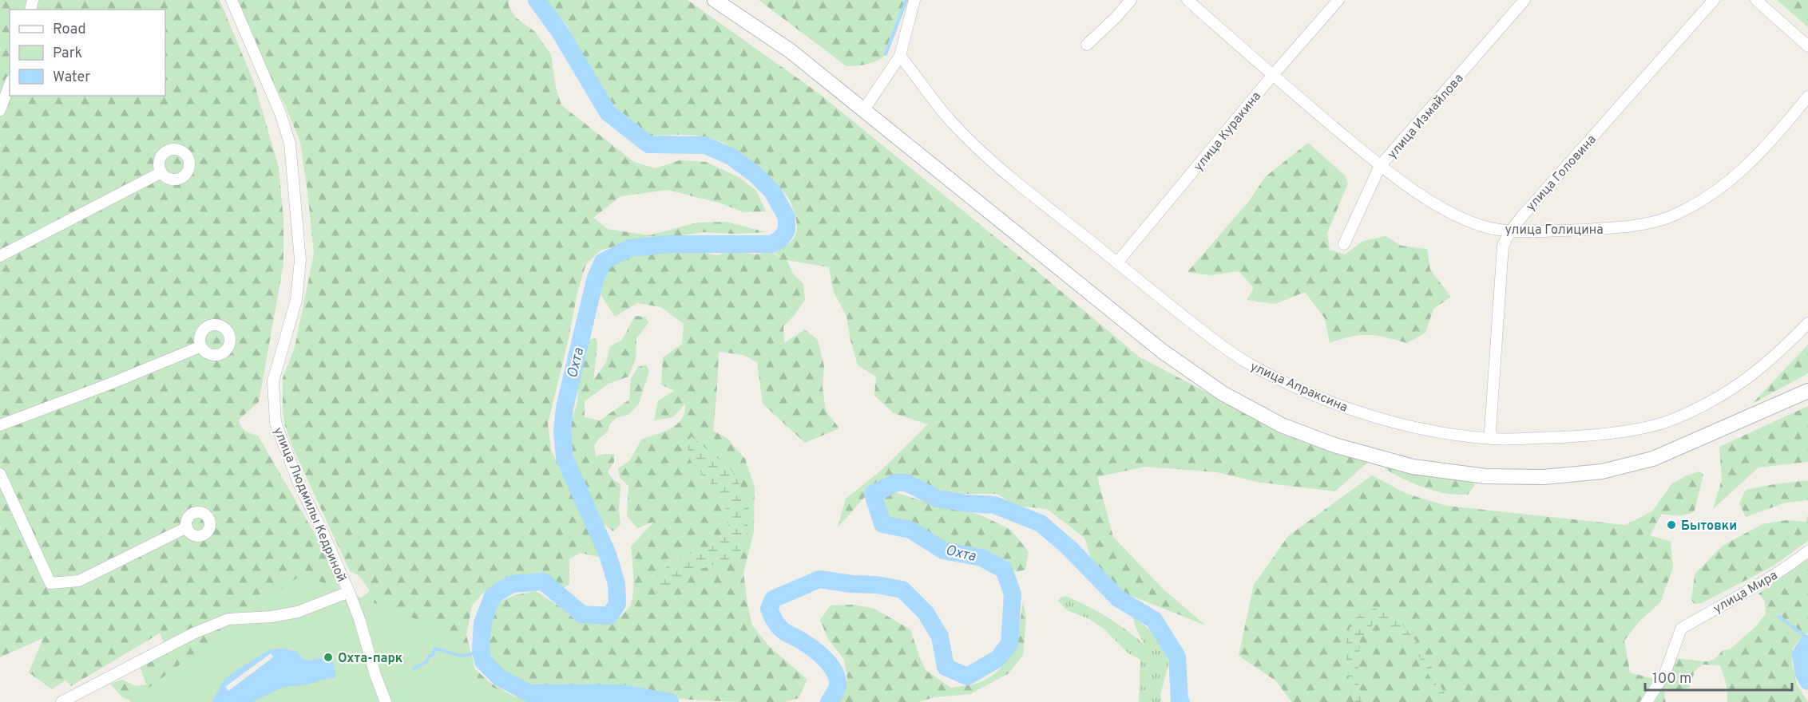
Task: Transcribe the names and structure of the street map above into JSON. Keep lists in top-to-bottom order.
{
  "streets": {
    "street": [
      "улица Измайлова",
      "улица Куракина",
      "улица Головина",
      "улица Голицина",
      "улица Апраксина",
      "улица Людмилы Кедриной",
      "улица Мира"
    ]
  },
  "crossings": [
    ["улица Измайлова", "улица Голицина"],
    ["улица Куракина", "улица Голицина"],
    ["улица Куракина", "улица Апраксина"],
    ["улица Головина", "улица Голицина"],
    ["улица Головина", "улица Апраксина"]
  ],
  "water": ["Охта"],
  "places": ["Бытовки", "Охта-парк"],
  "legend": ["Road", "Park", "Water"],
  "scale_bar": "100 m"
}
